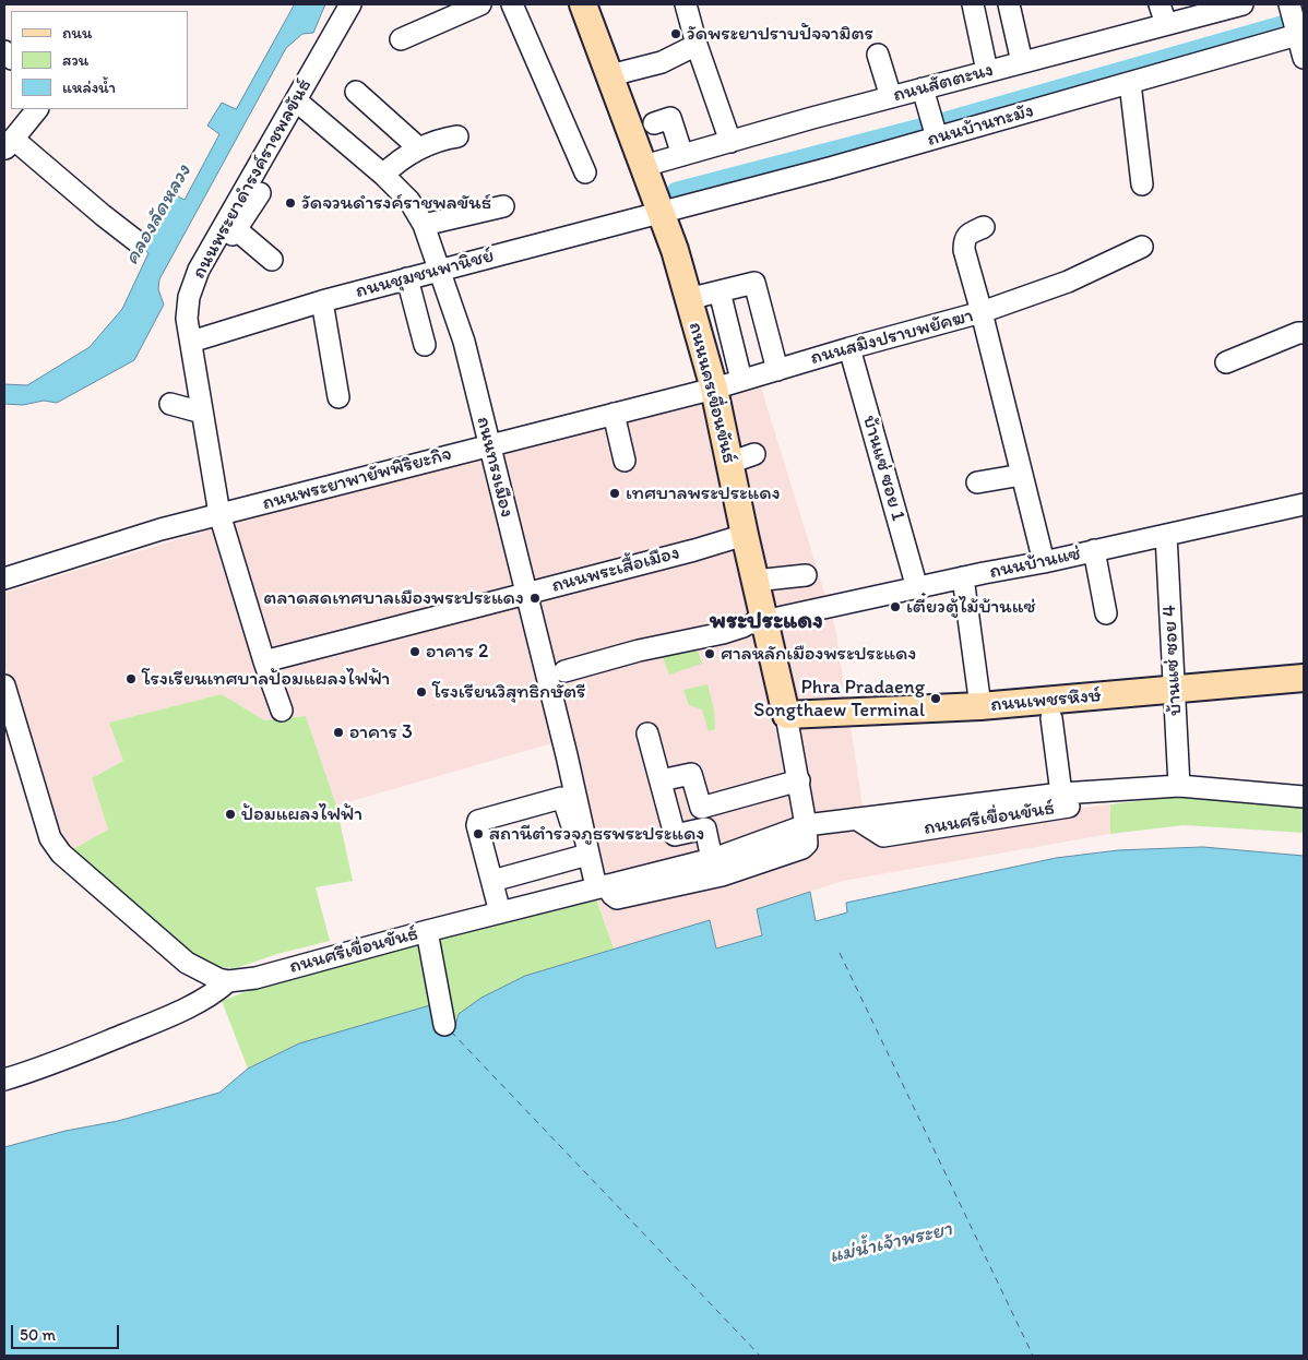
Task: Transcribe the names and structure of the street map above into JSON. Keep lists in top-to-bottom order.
{
  "streets": {
    "main road": ["ถนนนครเขื่อนขันธ์", "ถนนเพชรหึงษ์"],
    "street": [
      "ถนนสัตตะนง",
      "ถนนบ้านทะมัง",
      "ถนนพระยาดำรงค์ราชพลขันธ์",
      "ถนนชุมชนพานิชย์",
      "ถนนสมิงปราบพยัคฆา",
      "ถนนทรงเมือง",
      "บ้านแซ่ ซอย 1",
      "ถนนพระยาพายัพพิริยะกิจ",
      "ถนนบ้านแซ่",
      "ถนนพระเสื้อเมือง",
      "บ้านแซ่ ซอย 4",
      "ถนนศรีเขื่อนขันธ์"
    ]
  },
  "crossings": [
    ["ถนนสัตตะนง", "ถนนนครเขื่อนขันธ์"],
    ["ถนนบ้านทะมัง", "ถนนชุมชนพานิชย์"],
    ["ถนนบ้านทะมัง", "ถนนนครเขื่อนขันธ์"],
    ["ถนนพระยาดำรงค์ราชพลขันธ์", "ถนนชุมชนพานิชย์"],
    ["ถนนพระยาดำรงค์ราชพลขันธ์", "ถนนทรงเมือง"],
    ["ถนนพระยาดำรงค์ราชพลขันธ์", "ถนนพระยาพายัพพิริยะกิจ"],
    ["ถนนพระยาดำรงค์ราชพลขันธ์", "ถนนพระเสื้อเมือง"],
    ["ถนนชุมชนพานิชย์", "ถนนนครเขื่อนขันธ์"],
    ["ถนนชุมชนพานิชย์", "ถนนทรงเมือง"],
    ["ถนนสมิงปราบพยัคฆา", "ถนนนครเขื่อนขันธ์"],
    ["ถนนสมิงปราบพยัคฆา", "บ้านแซ่ ซอย 1"],
    ["ถนนสมิงปราบพยัคฆา", "ถนนพระยาพายัพพิริยะกิจ"],
    ["ถนนสมิงปราบพยัคฆา", "ถนนบ้านแซ่"],
    ["ถนนนครเขื่อนขันธ์", "ถนนพระยาพายัพพิริยะกิจ"],
    ["ถนนนครเขื่อนขันธ์", "ถนนบ้านแซ่"],
    ["ถนนนครเขื่อนขันธ์", "ถนนพระเสื้อเมือง"],
    ["ถนนนครเขื่อนขันธ์", "ถนนเพชรหึงษ์"],
    ["ถนนนครเขื่อนขันธ์", "ถนนศรีเขื่อนขันธ์"],
    ["ถนนทรงเมือง", "ถนนพระยาพายัพพิริยะกิจ"],
    ["ถนนทรงเมือง", "ถนนพระเสื้อเมือง"],
    ["ถนนทรงเมือง", "ถนนศรีเขื่อนขันธ์"],
    ["บ้านแซ่ ซอย 1", "ถนนบ้านแซ่"],
    ["ถนนบ้านแซ่", "บ้านแซ่ ซอย 4"],
    ["บ้านแซ่ ซอย 4", "ถนนเพชรหึงษ์"],
    ["บ้านแซ่ ซอย 4", "ถนนศรีเขื่อนขันธ์"]
  ],
  "districts": ["พระประแดง"],
  "water": ["คลองลัดหลวง", "แม่น้ำเจ้าพระยา"],
  "places": [
    "วัดพระยาปราบปัจจามิตร",
    "วัดจวนดำรงค์ราชพลขันธ์",
    "เทศบาลพระประแดง",
    "ตลาดสดเทศบาลเมืองพระประแดง",
    "เตี๋ยวตู้ไม้บ้านแซ่",
    "อาคาร 2",
    "ศาลหลักเมืองพระประแดง",
    "โรงเรียนเทศบาลป้อมแผลงไฟฟ้า",
    "โรงเรียนวิสุทธิกษัตรี",
    "Phra Pradaeng Songthaew Terminal",
    "อาคาร 3",
    "ป้อมแผลงไฟฟ้า",
    "สถานีตำรวจภูธรพระประแดง"
  ],
  "legend": ["ถนน", "สวน", "แหล่งน้ำ"],
  "scale_bar": "50 m"
}
